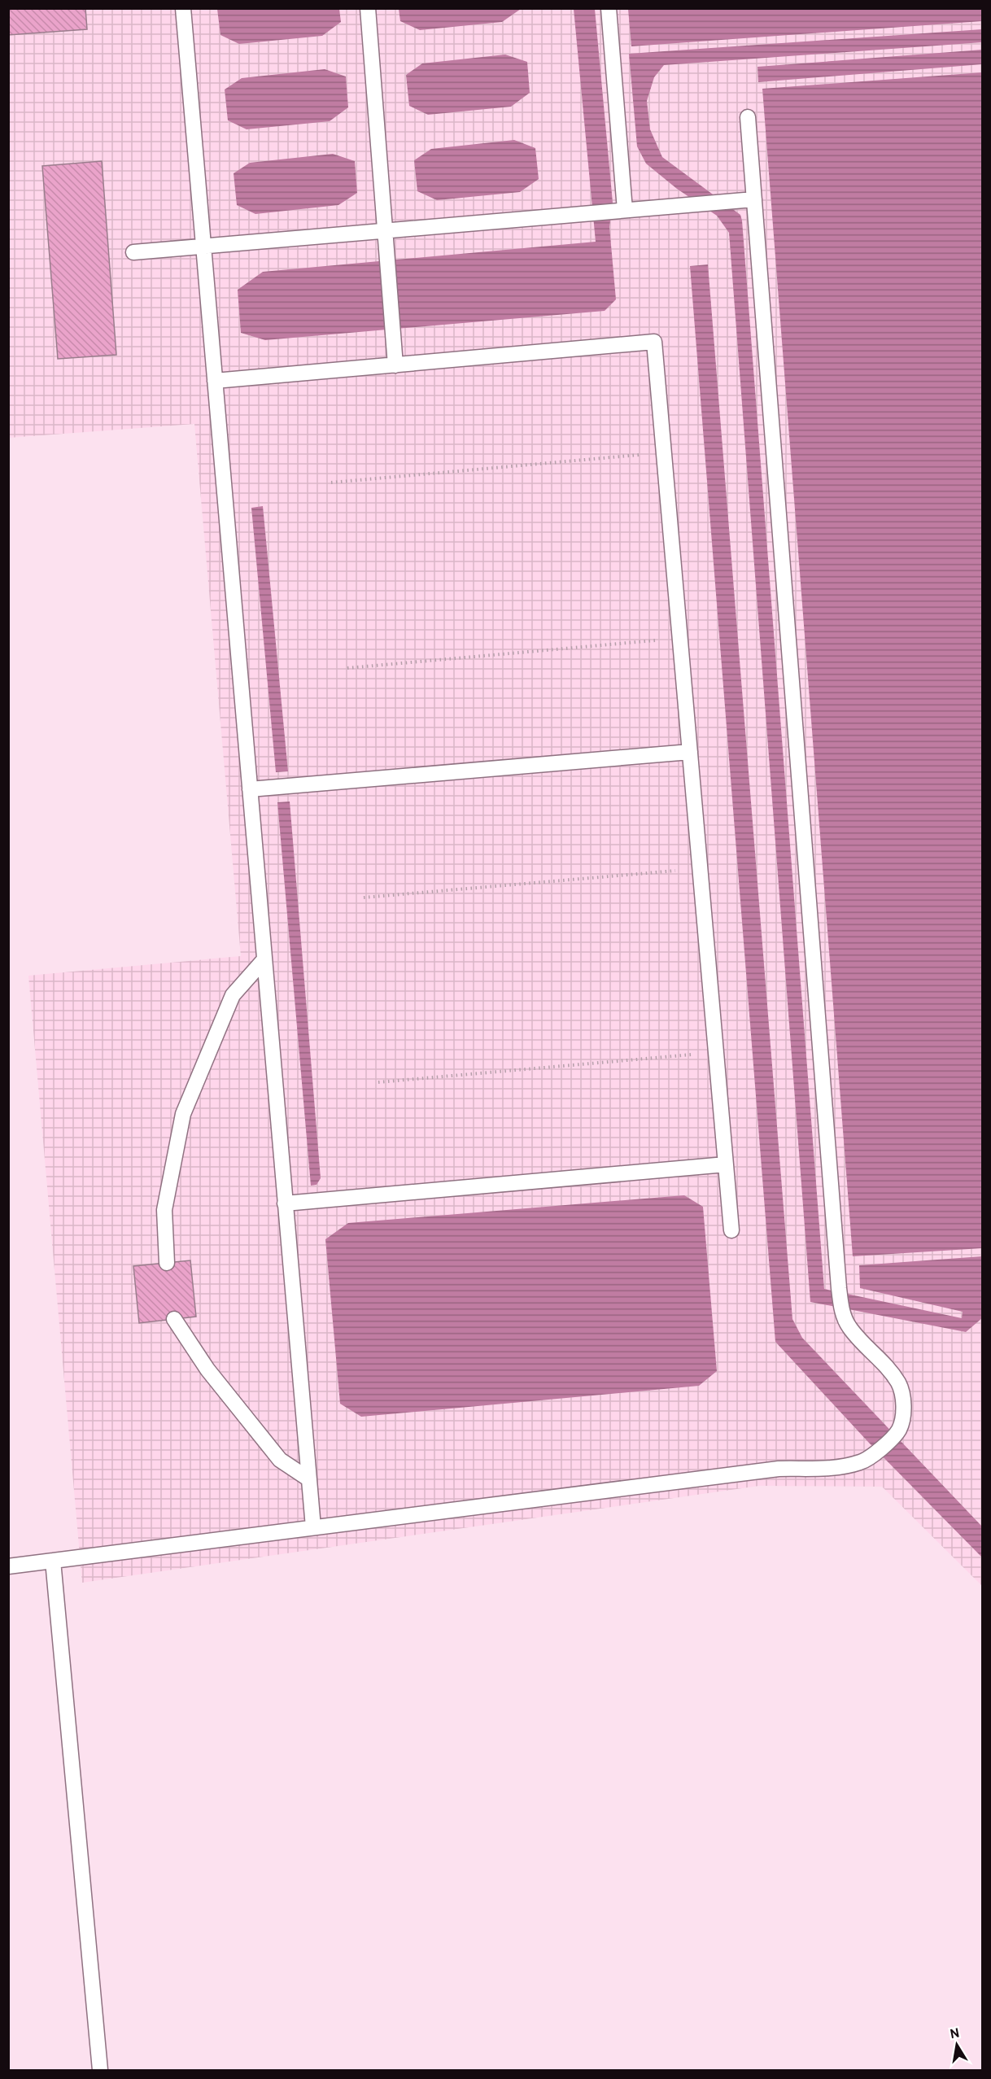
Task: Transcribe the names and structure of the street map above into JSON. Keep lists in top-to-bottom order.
{
  "north": "top"
}
